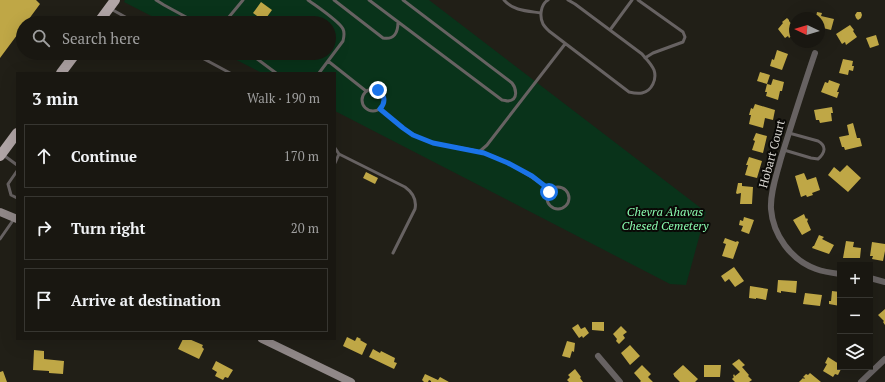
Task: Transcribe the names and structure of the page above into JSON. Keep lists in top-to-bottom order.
{
  "streets": {
    "street": ["Hobart Court"]
  },
  "parks": ["Chevra Ahavas Chesed Cemetery"],
  "north": "left",
  "page": {
    "search": "Search here",
    "heading": ["3 min", "Walk · 190 m"],
    "list": [
      ["Continue", "170 m"],
      ["Turn right", "20 m"],
      "Arrive at destination"
    ],
    "map_buttons": ["+", "−"]
  }
}
